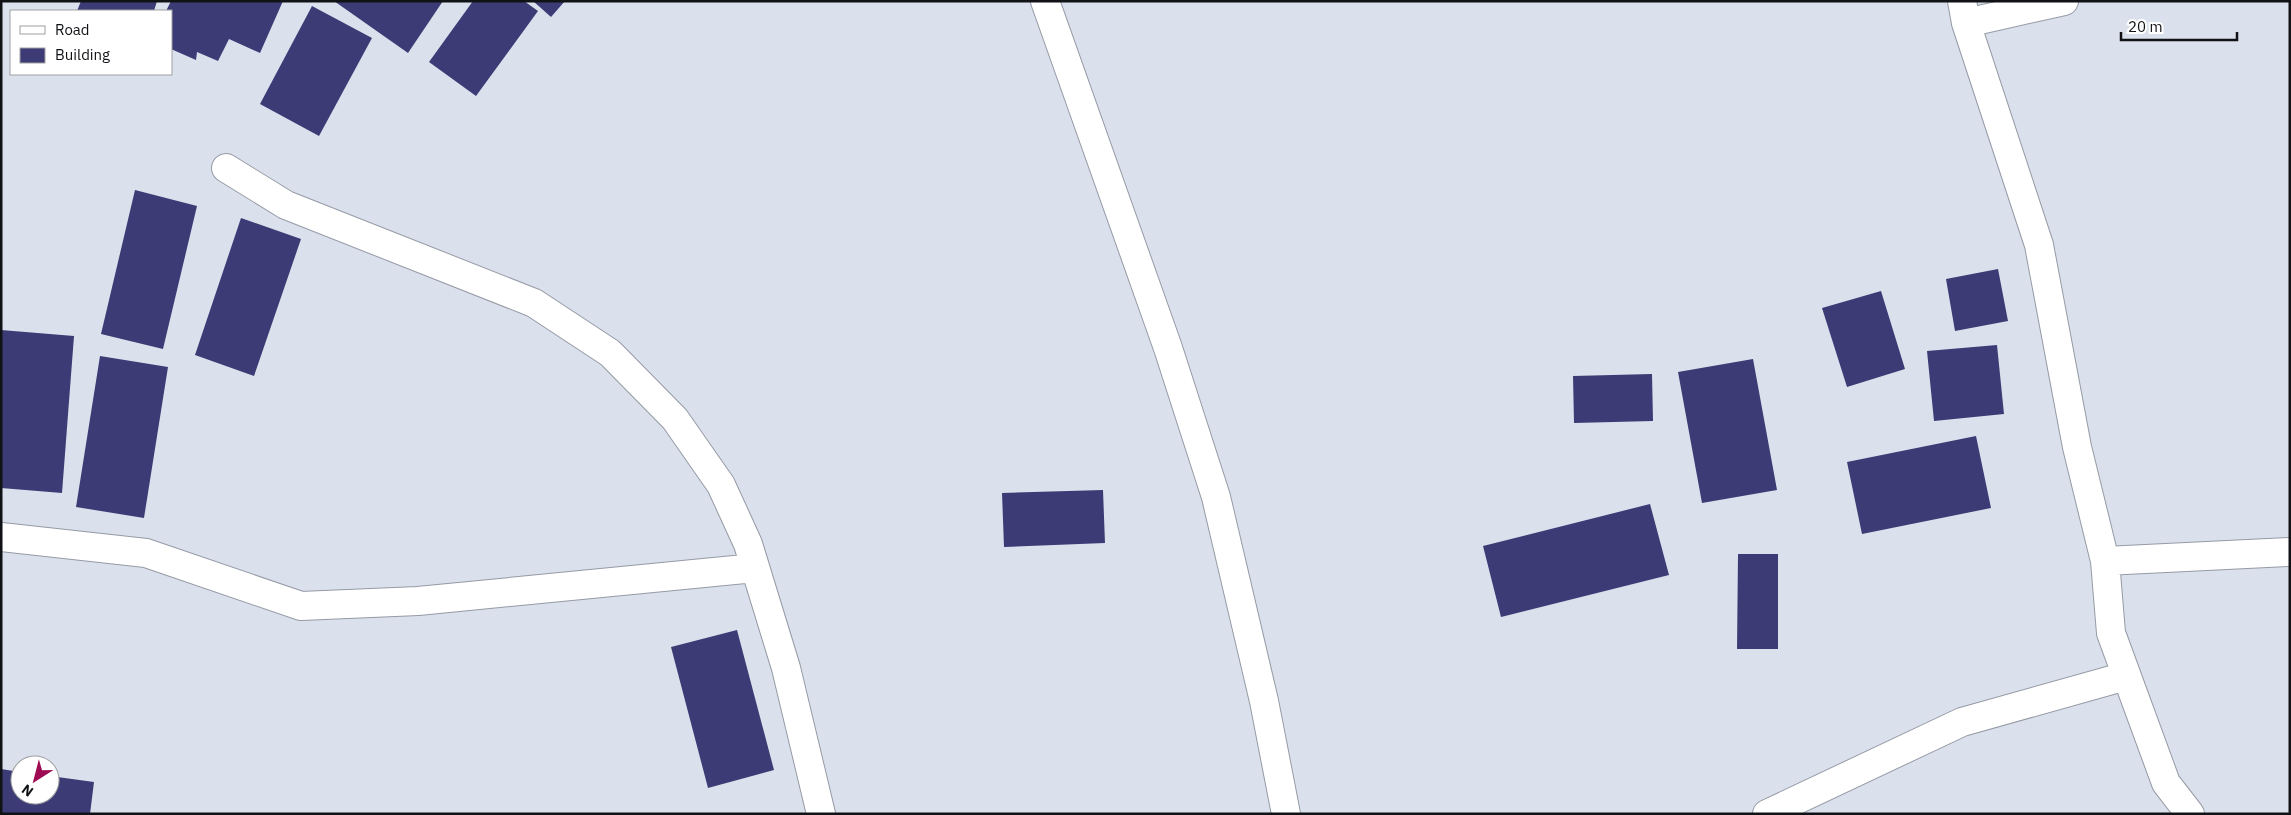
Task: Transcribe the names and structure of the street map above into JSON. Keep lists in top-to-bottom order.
{
  "legend": ["Road", "Building"],
  "scale_bar": "20 m",
  "north": "bottom left"
}
